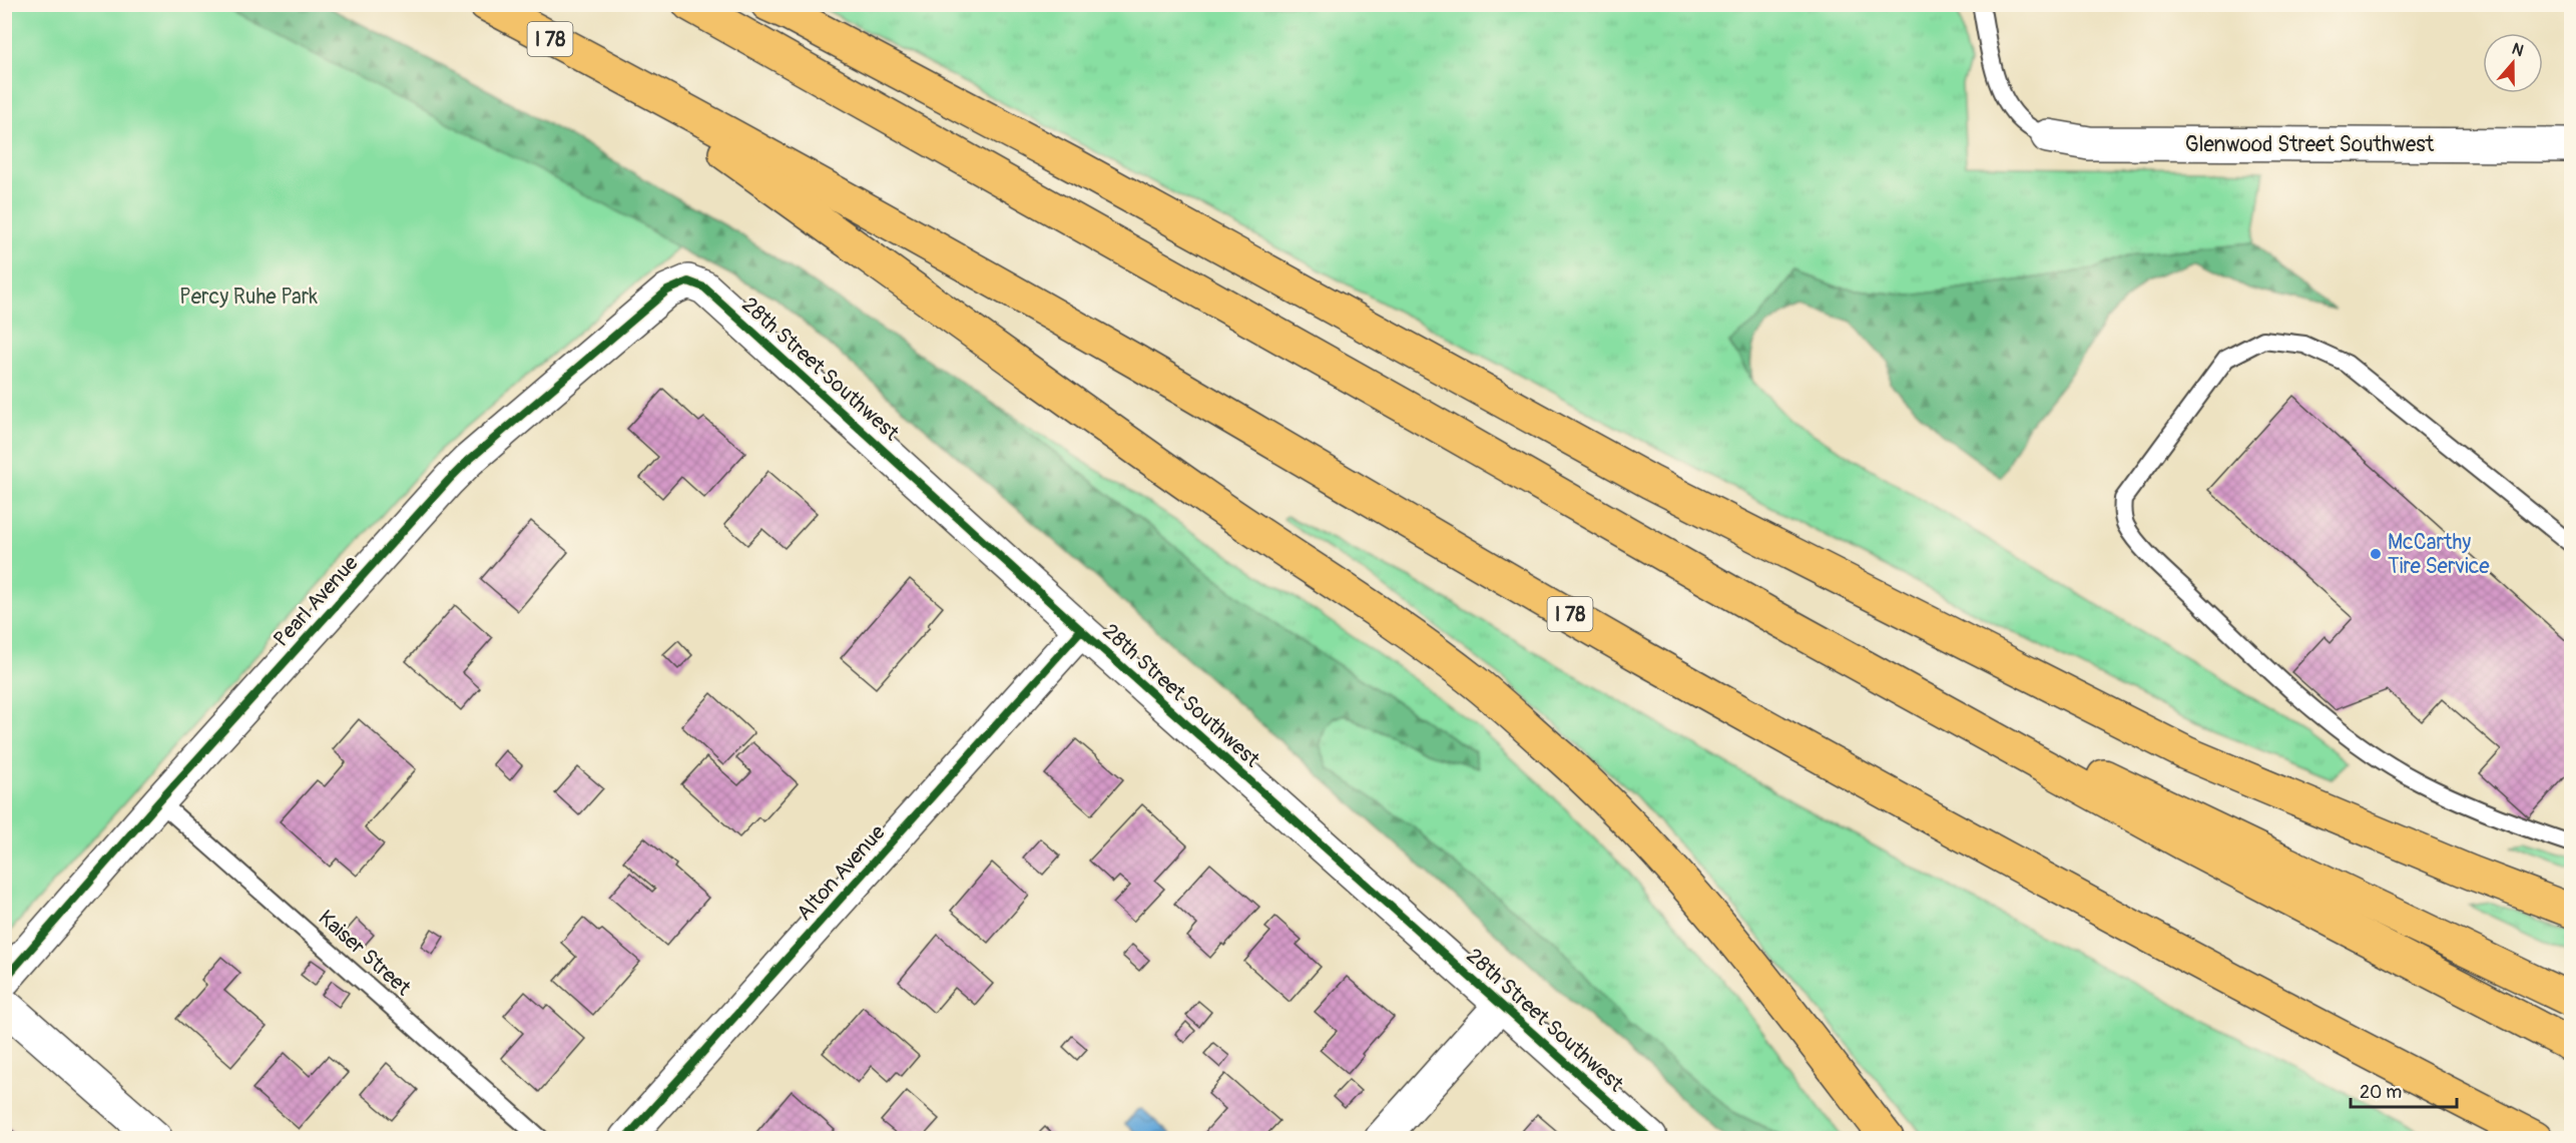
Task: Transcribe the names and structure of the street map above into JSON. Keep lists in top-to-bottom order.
{
  "streets": {
    "highway": ["I 78"],
    "street": [
      "Glenwood Street Southwest",
      "28th Street Southwest",
      "Pearl Avenue",
      "Alton Avenue"
    ],
    "lane": ["Kaiser Street"]
  },
  "crossings": [
    ["28th Street Southwest", "Pearl Avenue"],
    ["28th Street Southwest", "Alton Avenue"],
    ["Pearl Avenue", "Kaiser Street"]
  ],
  "parks": ["Percy Ruhe Park"],
  "places": ["McCarthy Tire Service"],
  "scale_bar": "20 m",
  "north": "top"
}
